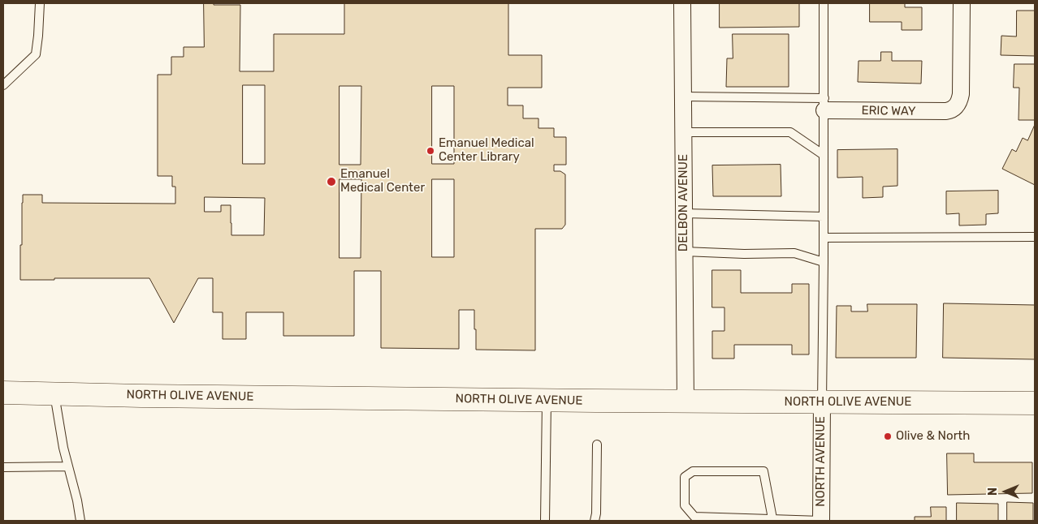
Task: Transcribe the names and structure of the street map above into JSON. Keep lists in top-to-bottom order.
{
  "streets": {
    "street": [
      "ERIC WAY",
      "DELBON AVENUE",
      "NORTH OLIVE AVENUE",
      "NORTH AVENUE"
    ]
  },
  "crossings": [
    ["DELBON AVENUE", "NORTH OLIVE AVENUE"],
    ["NORTH OLIVE AVENUE", "NORTH AVENUE"]
  ],
  "places": ["Emanuel Medical Center Library", "Emanuel Medical Center", "Olive & North"],
  "north": "left"
}
